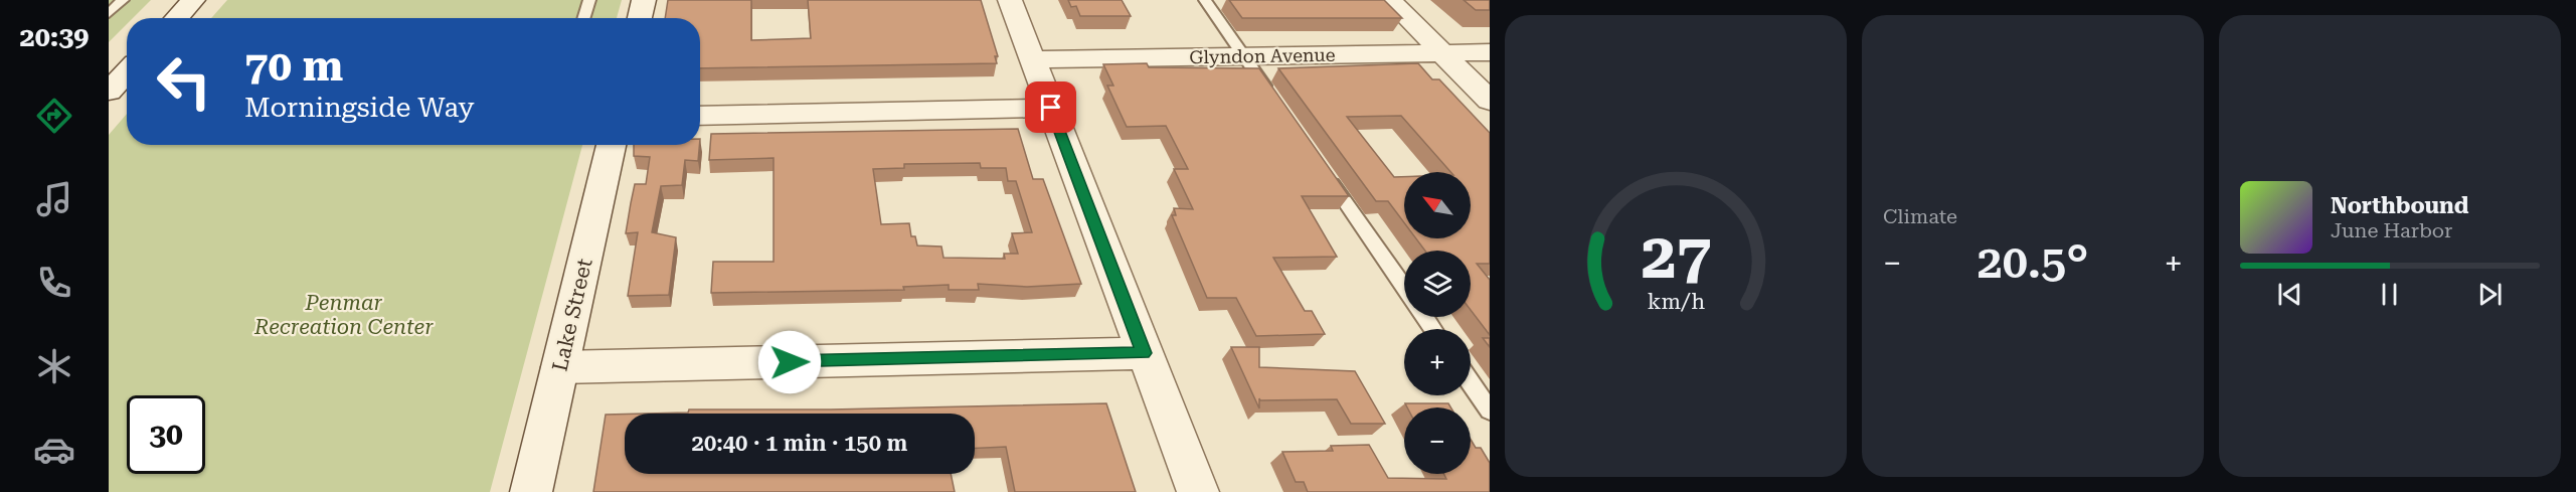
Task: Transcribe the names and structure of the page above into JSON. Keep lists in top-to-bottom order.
{
  "streets": {
    "street": ["Glyndon Avenue", "Lake Street"]
  },
  "parks": ["Penmar Recreation Center"],
  "north": "top left",
  "page": {
    "tabs": "20:39",
    "tile": "Climate",
    "turn": ["70 m", "Morningside Way"],
    "map_buttons": ["+", "−"],
    "song": ["Northbound", "June Harbor"],
    "heat": ["−", "20.5°", "+"],
    "limit": "30",
    "trip": "20:40 · 1 min · 150 m",
    "gauge": ["27", "km/h"]
  }
}
